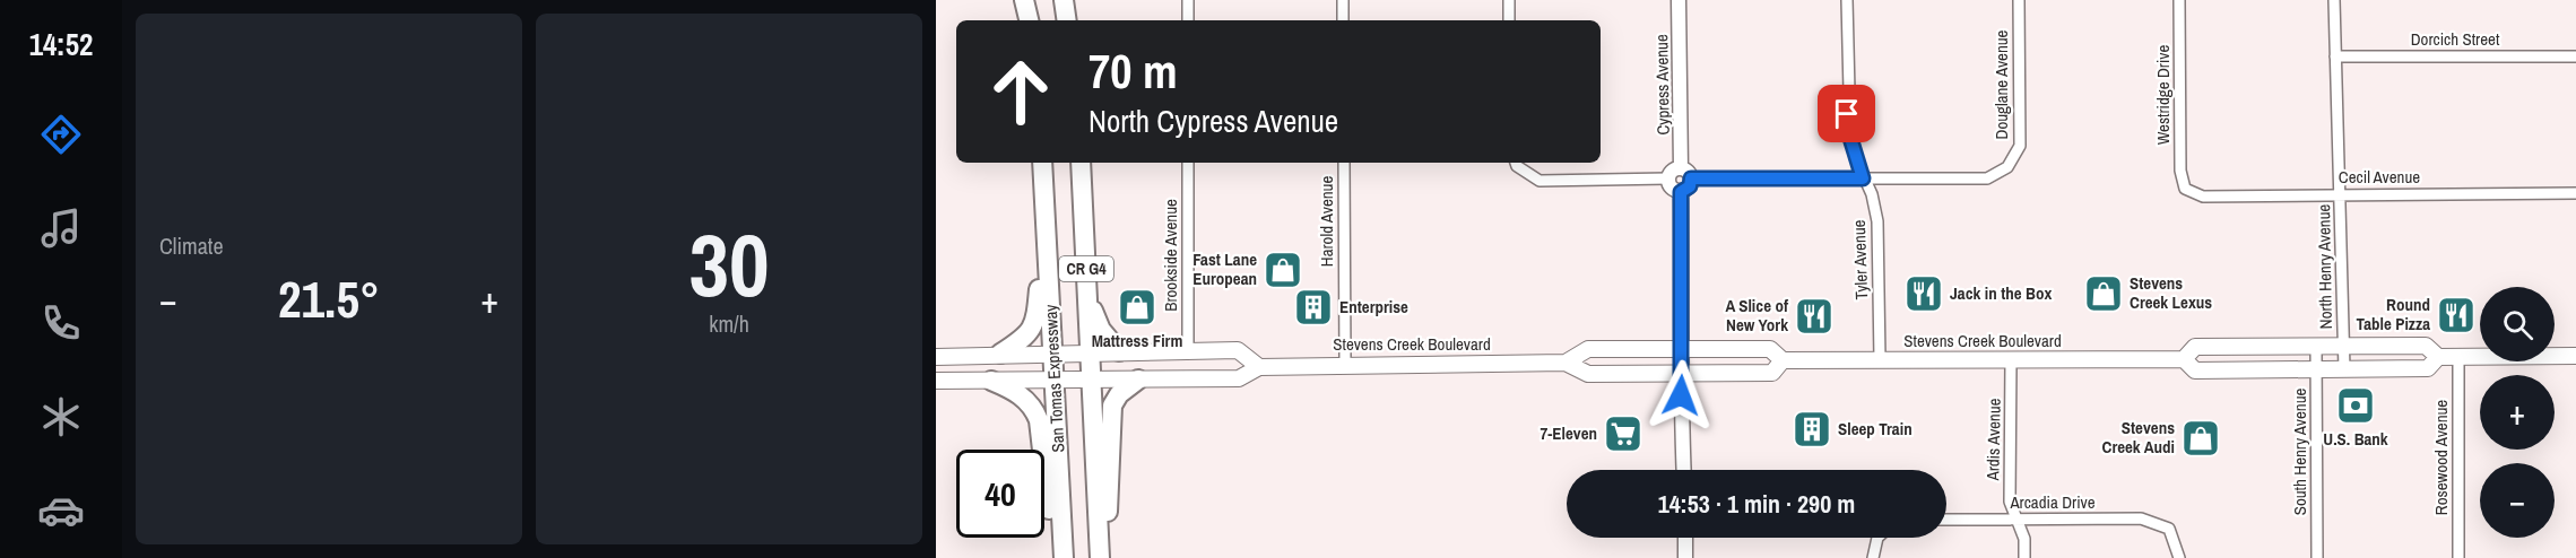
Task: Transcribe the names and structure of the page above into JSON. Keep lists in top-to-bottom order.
{
  "streets": {
    "highway": ["CR G4", "San Tomas Expressway"],
    "main road": ["Stevens Creek Boulevard"],
    "street": [
      "Dorcich Street",
      "Cypress Avenue",
      "Douglane Avenue",
      "Westridge Drive",
      "Cecil Avenue",
      "Harold Avenue",
      "Brookside Avenue",
      "Tyler Avenue",
      "North Henry Avenue",
      "Ardis Avenue",
      "South Henry Avenue",
      "Rosewood Avenue",
      "Arcadia Drive"
    ]
  },
  "crossings": [
    ["Dorcich Street", "North Henry Avenue"],
    ["Douglane Avenue", "Tyler Avenue"],
    ["Westridge Drive", "Cecil Avenue"],
    ["Cecil Avenue", "North Henry Avenue"],
    ["Harold Avenue", "Stevens Creek Boulevard"],
    ["Tyler Avenue", "Stevens Creek Boulevard"],
    ["North Henry Avenue", "Stevens Creek Boulevard"],
    ["CR G4", "Stevens Creek Boulevard"],
    ["Stevens Creek Boulevard", "San Tomas Expressway"],
    ["Stevens Creek Boulevard", "Ardis Avenue"],
    ["Stevens Creek Boulevard", "South Henry Avenue"],
    ["Stevens Creek Boulevard", "Rosewood Avenue"],
    ["Ardis Avenue", "Arcadia Drive"]
  ],
  "places": {
    "shop": [
      "Fast Lane European",
      "Stevens Creek Lexus",
      "Mattress Firm",
      "Stevens Creek Audi"
    ],
    "restaurant": ["Jack in the Box", "Round Table Pizza", "A Slice of New York"],
    "building": ["Enterprise", "Sleep Train"],
    "bank": ["U.S. Bank"],
    "supermarket": ["7-Eleven"]
  },
  "page": {
    "tabs": "14:52",
    "tile": [
      "Climate",
      ["30", "km/h"]
    ],
    "turn": ["70 m", "North Cypress Avenue"],
    "heat": ["−", "21.5°", "+"],
    "map_buttons": ["+", "−"],
    "limit": "40",
    "trip": "14:53 · 1 min · 290 m"
  }
}
